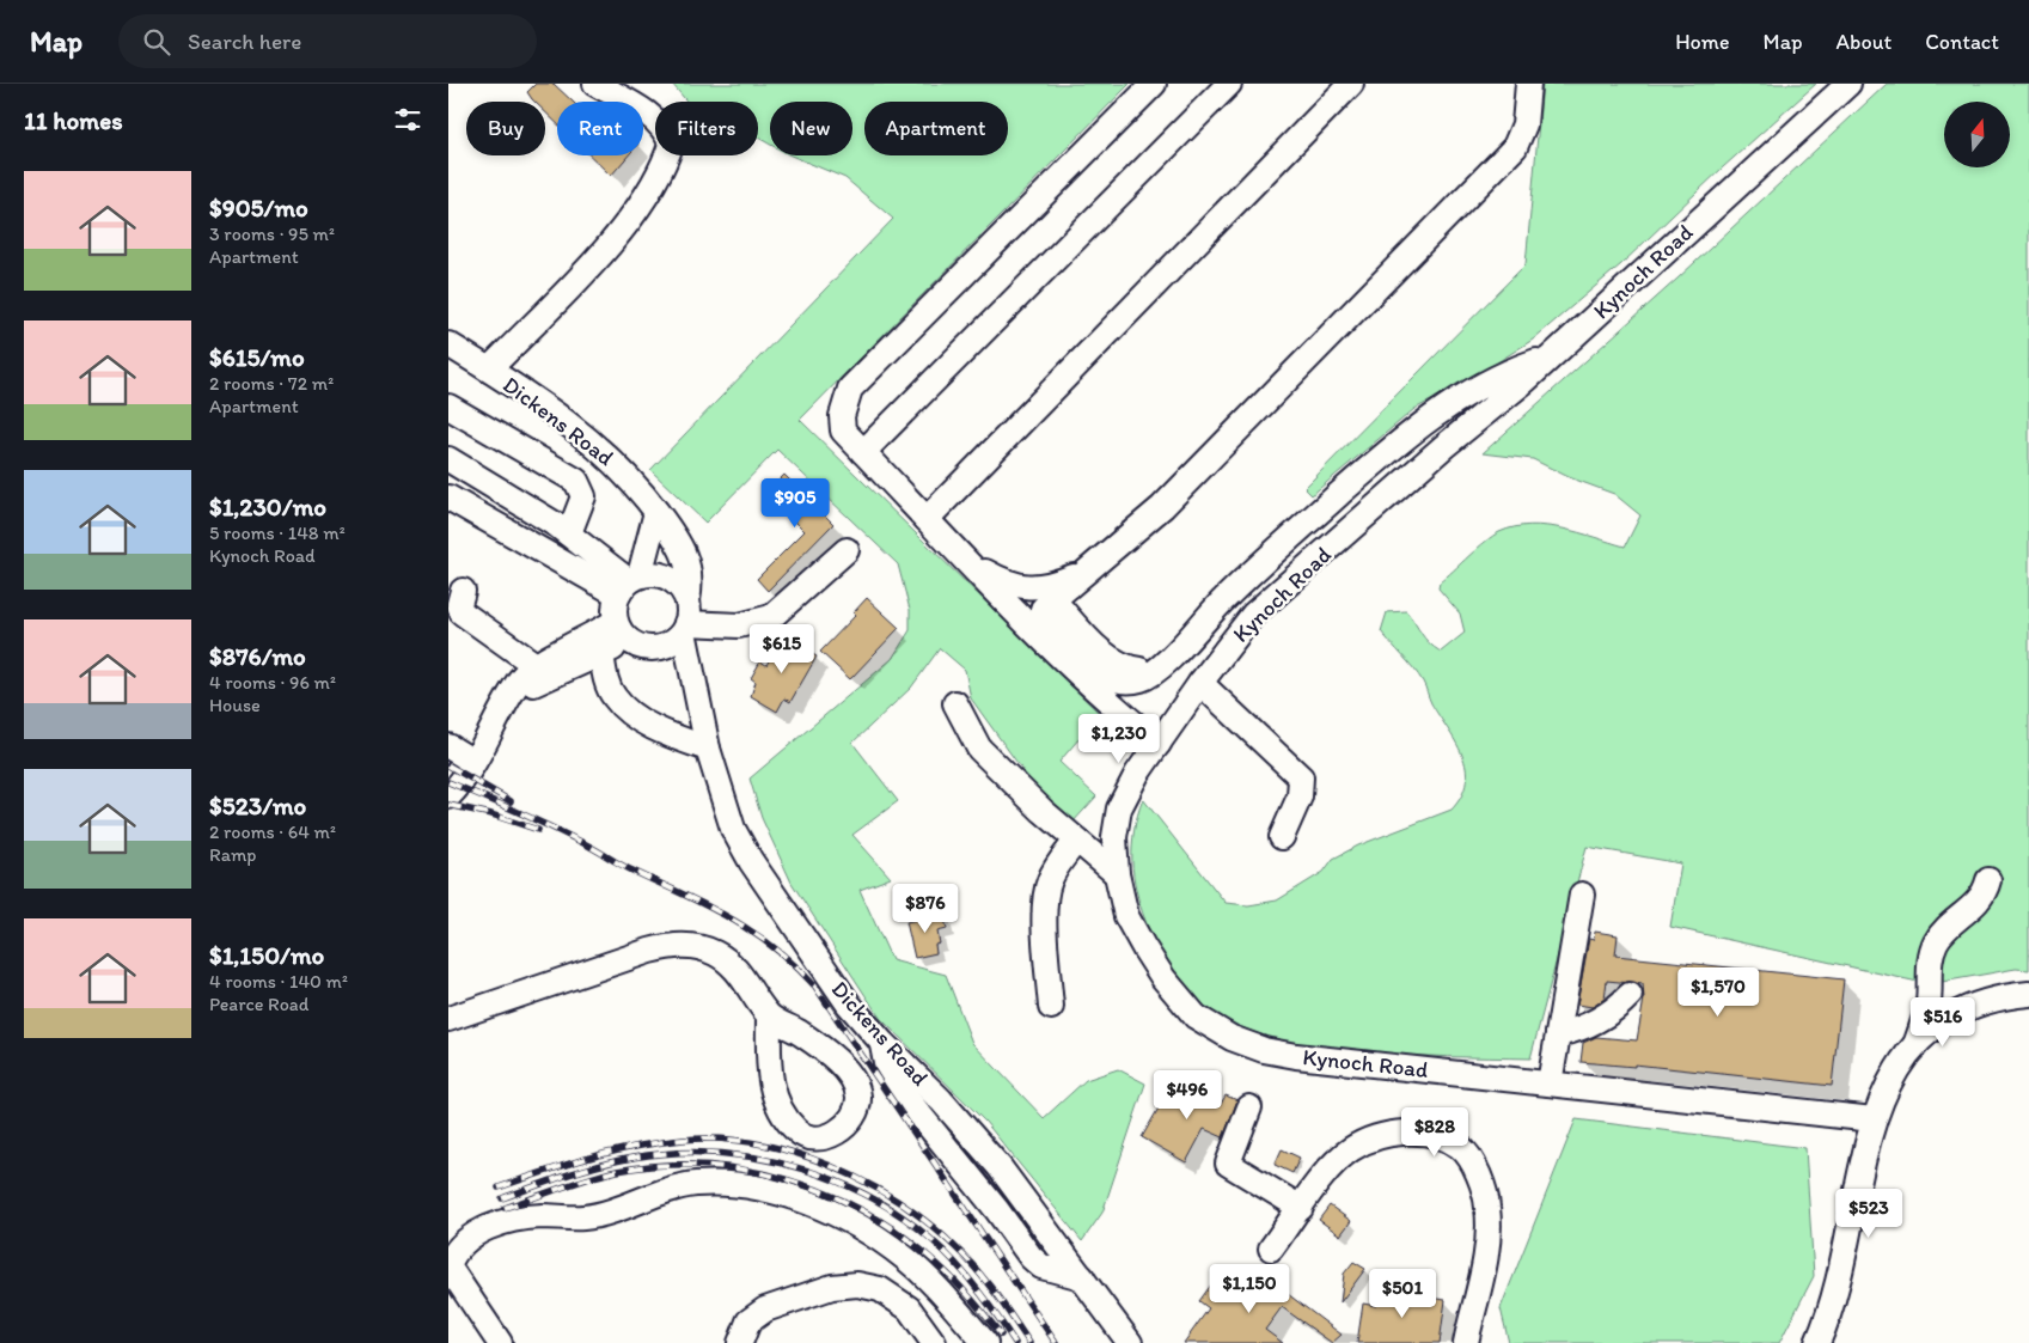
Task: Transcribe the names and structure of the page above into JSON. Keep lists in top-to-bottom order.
{
  "streets": {
    "street": ["Kynoch Road", "Dickens Road"]
  },
  "north": "top",
  "page": {
    "header": "Map",
    "search": "Search here",
    "nav": [
      "Home",
      "Map",
      "About",
      "Contact"
    ],
    "heading": "11 homes",
    "chip": [
      "Buy",
      "Rent",
      "Filters",
      "New",
      "Apartment"
    ],
    "list": [
      {
        "name": "$905/mo",
        "note": "3 rooms · 95 m² · Apartment"
      },
      {
        "name": "$615/mo",
        "note": "2 rooms · 72 m² · Apartment"
      },
      {
        "name": "$1,230/mo",
        "note": "5 rooms · 148 m² · Kynoch Road"
      },
      {
        "name": "$876/mo",
        "note": "4 rooms · 96 m² · House"
      },
      {
        "name": "$523/mo",
        "note": "2 rooms · 64 m² · Ramp"
      },
      {
        "name": "$1,150/mo",
        "note": "4 rooms · 140 m² · Pearce Road"
      }
    ],
    "price": [
      "$905",
      "$615",
      "$1,230",
      "$876",
      "$1,570",
      "$516",
      "$496",
      "$828",
      "$523",
      "$1,150",
      "$501"
    ]
  }
}
